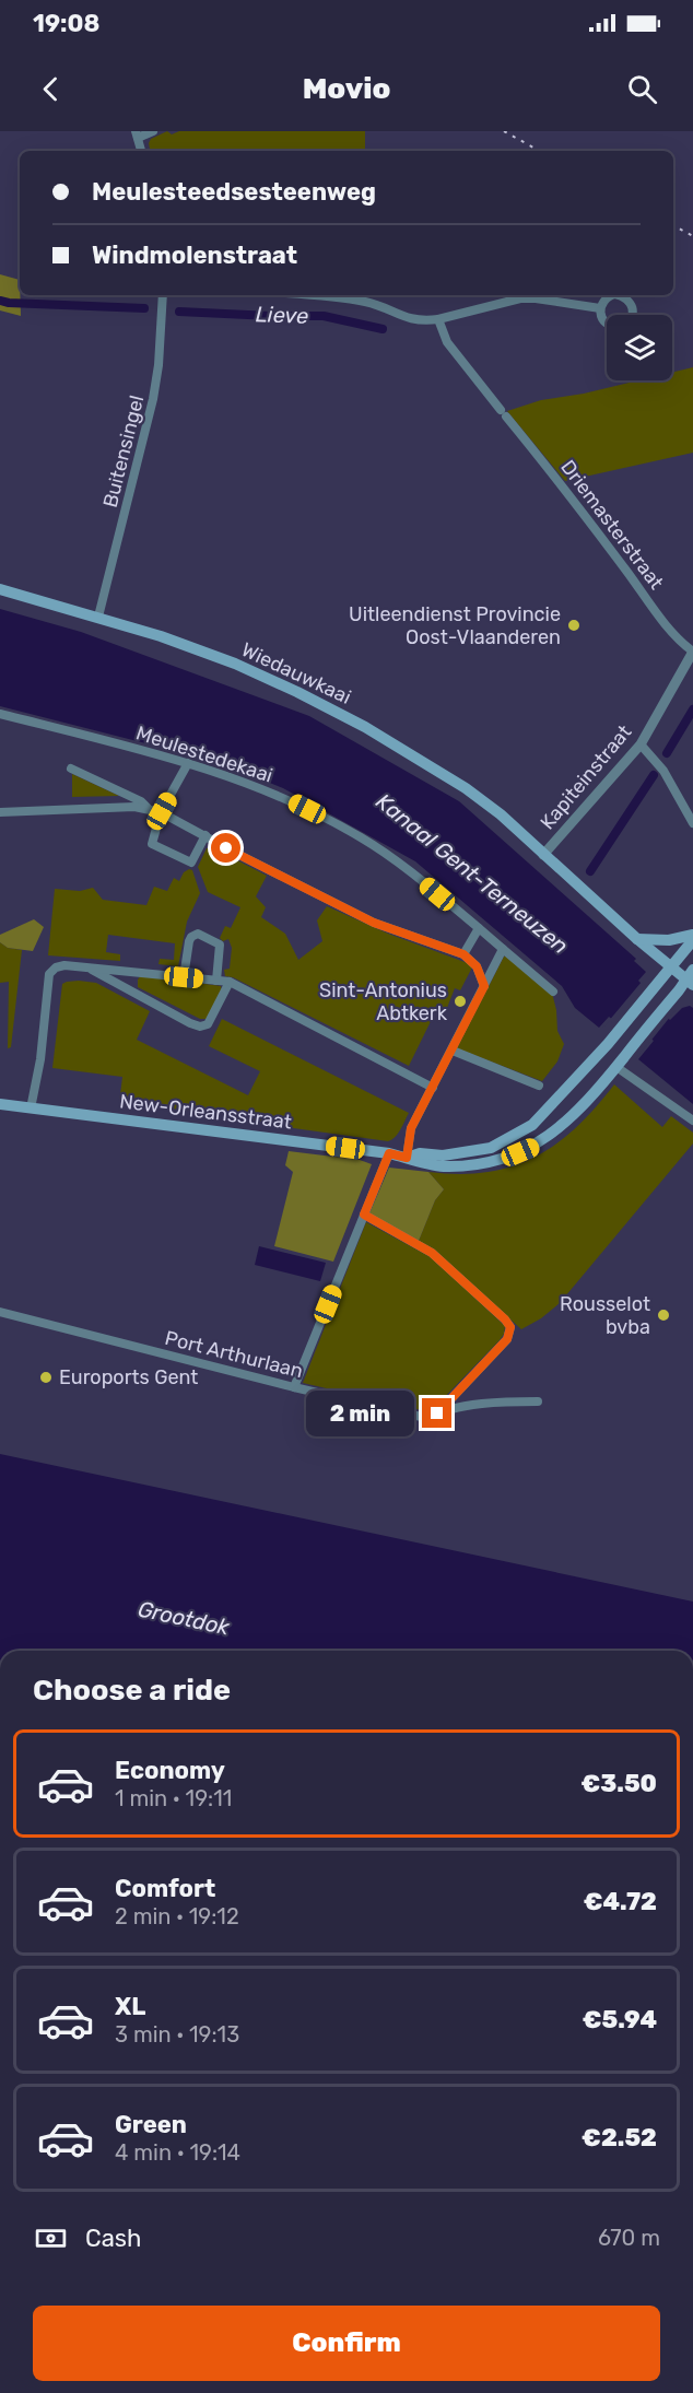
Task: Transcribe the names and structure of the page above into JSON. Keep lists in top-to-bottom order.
{
  "streets": {
    "main road": ["Wiedauwkaai", "New-Orleansstraat"],
    "street": [
      "Buitensingel",
      "Driemasterstraat",
      "Meulestedekaai",
      "Kapiteinstraat",
      "Port Arthurlaan"
    ]
  },
  "crossings": [
    ["Buitensingel", "Wiedauwkaai"],
    ["Driemasterstraat", "Kapiteinstraat"],
    ["Wiedauwkaai", "Kapiteinstraat"],
    ["Wiedauwkaai", "New-Orleansstraat"]
  ],
  "water": ["Lieve", "Kanaal Gent-Terneuzen", "Grootdok"],
  "places": [
    "Uitleendienst Provincie Oost-Vlaanderen",
    "Sint-Antonius Abtkerk",
    "Rousselot bvba",
    "Euroports Gent"
  ],
  "page": {
    "status": "19:08",
    "header": "Movio",
    "banner": ["Meulesteedsesteenweg", "Windmolenstraat"],
    "bubble": "2 min",
    "heading": "Choose a ride",
    "list": [
      {
        "name": "Economy",
        "note": "1 min · 19:11",
        "value": "€3.50"
      },
      {
        "name": "Comfort",
        "note": "2 min · 19:12",
        "value": "€4.72"
      },
      {
        "name": "XL",
        "note": "3 min · 19:13",
        "value": "€5.94"
      },
      {
        "name": "Green",
        "note": "4 min · 19:14",
        "value": "€2.52"
      }
    ],
    "pay": ["Cash", "670 m"],
    "buttons": "Confirm"
  }
}
